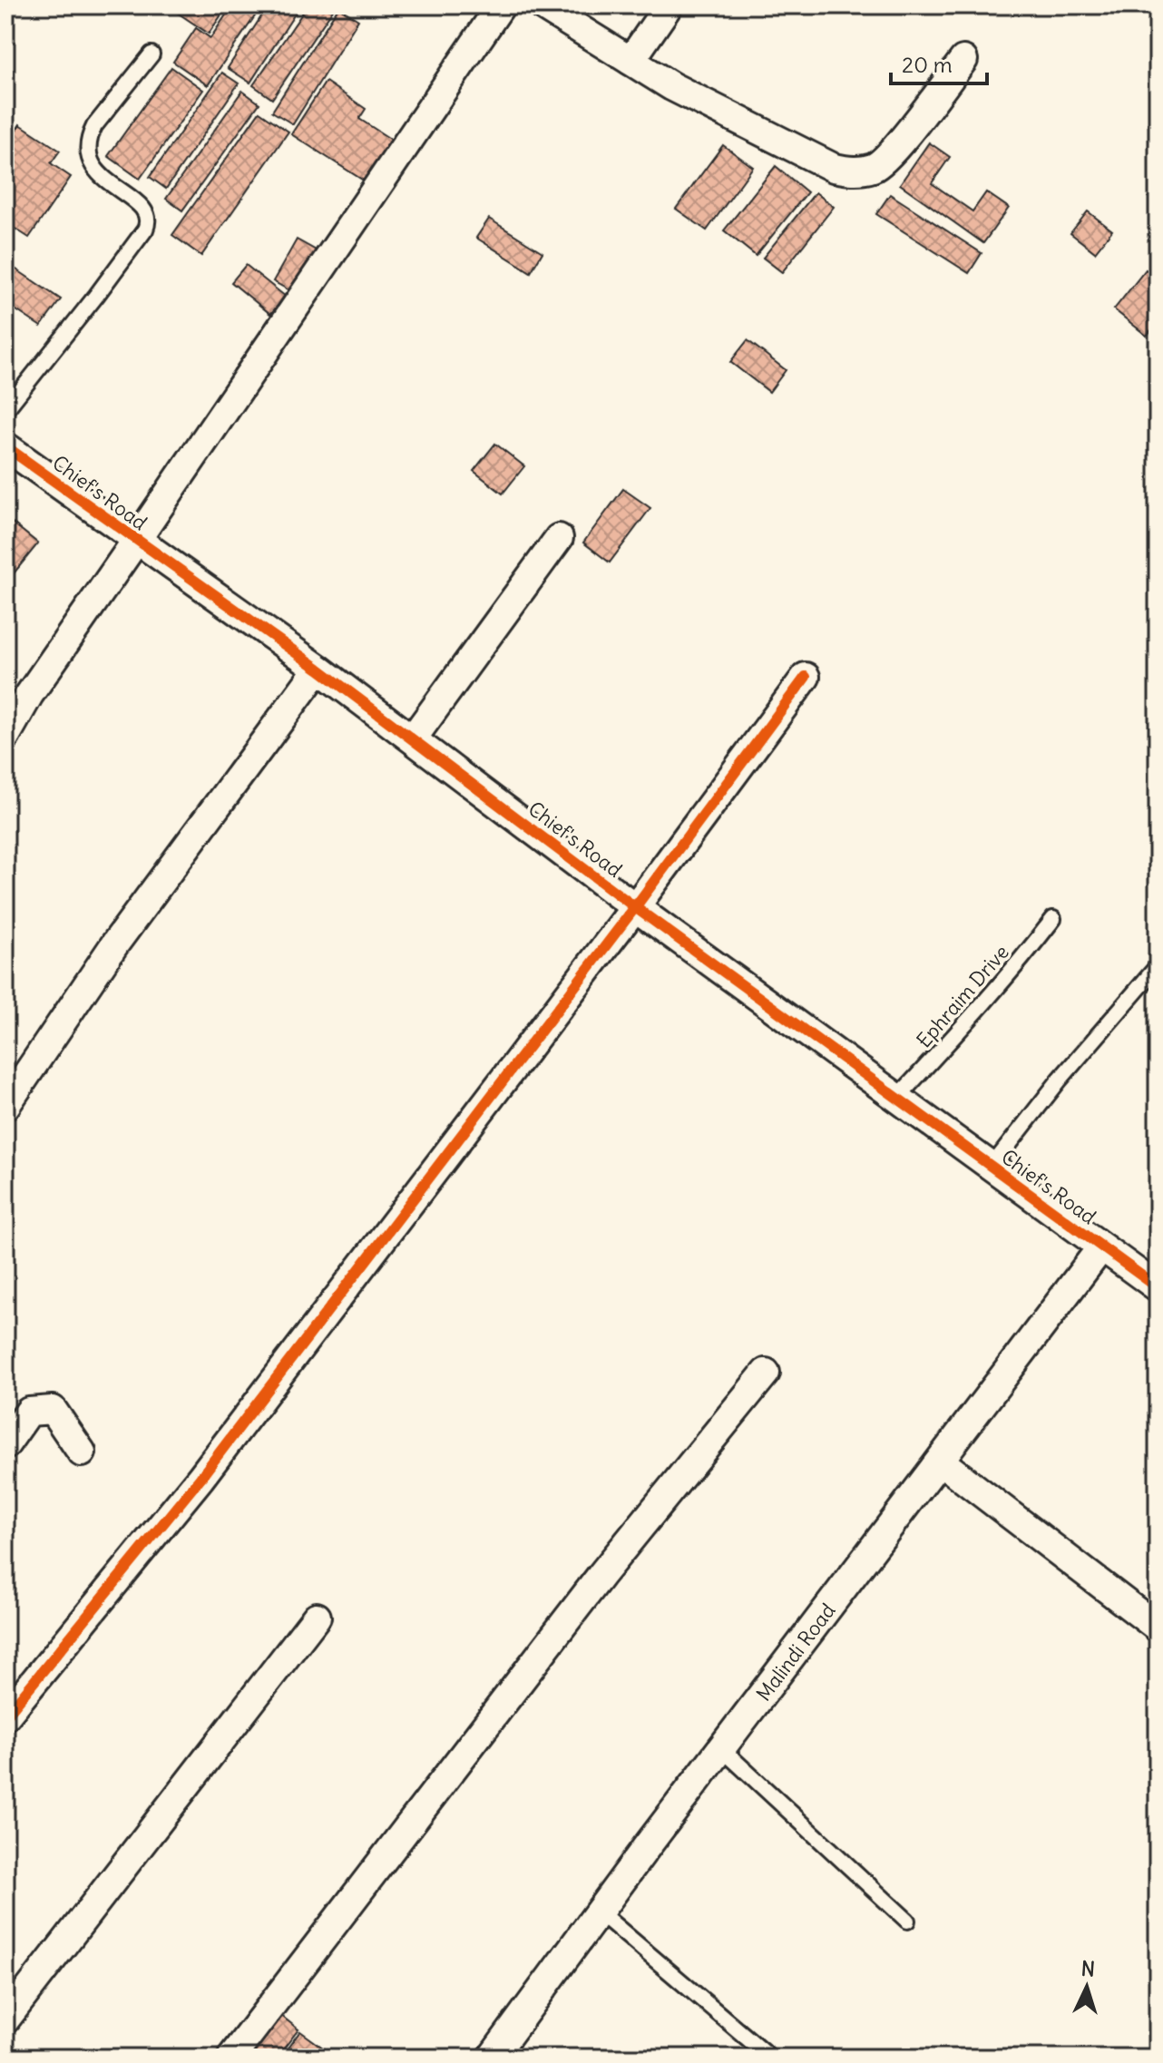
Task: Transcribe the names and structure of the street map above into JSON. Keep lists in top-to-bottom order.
{
  "streets": {
    "street": ["Chief's Road", "Malindi Road"],
    "lane": ["Ephraim Drive"]
  },
  "crossings": [
    ["Chief's Road", "Ephraim Drive"],
    ["Chief's Road", "Malindi Road"]
  ],
  "scale_bar": "20 m",
  "north": "top"
}
